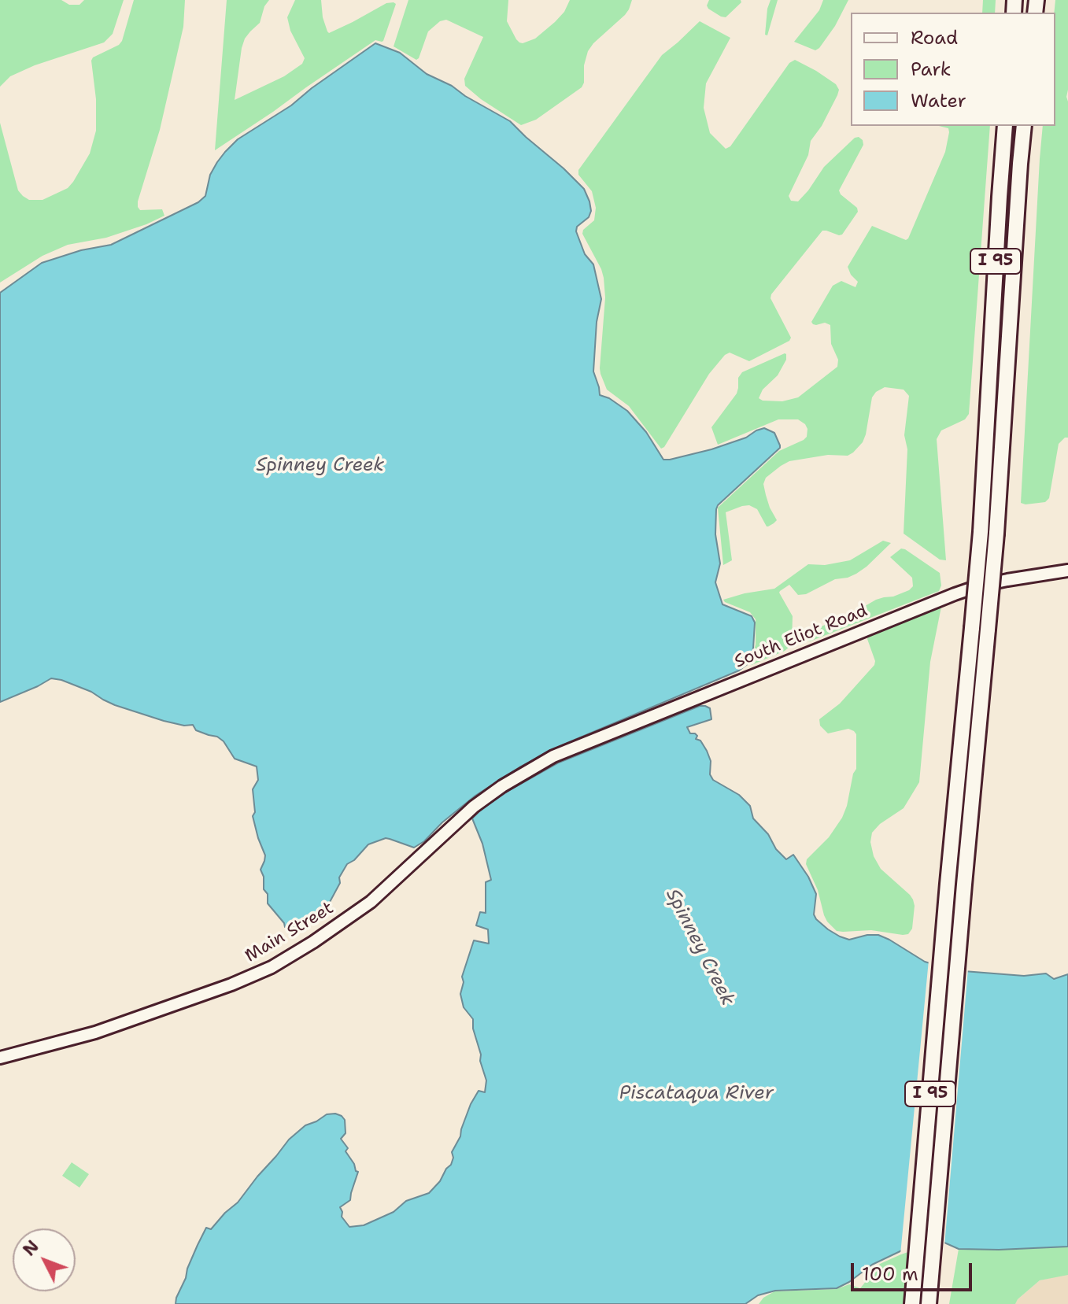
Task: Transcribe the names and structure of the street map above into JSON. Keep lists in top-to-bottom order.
{
  "streets": {
    "highway": ["I 95"],
    "main road": ["South Eliot Road", "Main Street"]
  },
  "crossings": [
    ["South Eliot Road", "Main Street"]
  ],
  "water": ["Spinney Creek", "Piscataqua River"],
  "legend": ["Road", "Park", "Water"],
  "scale_bar": "100 m",
  "north": "top left"
}
